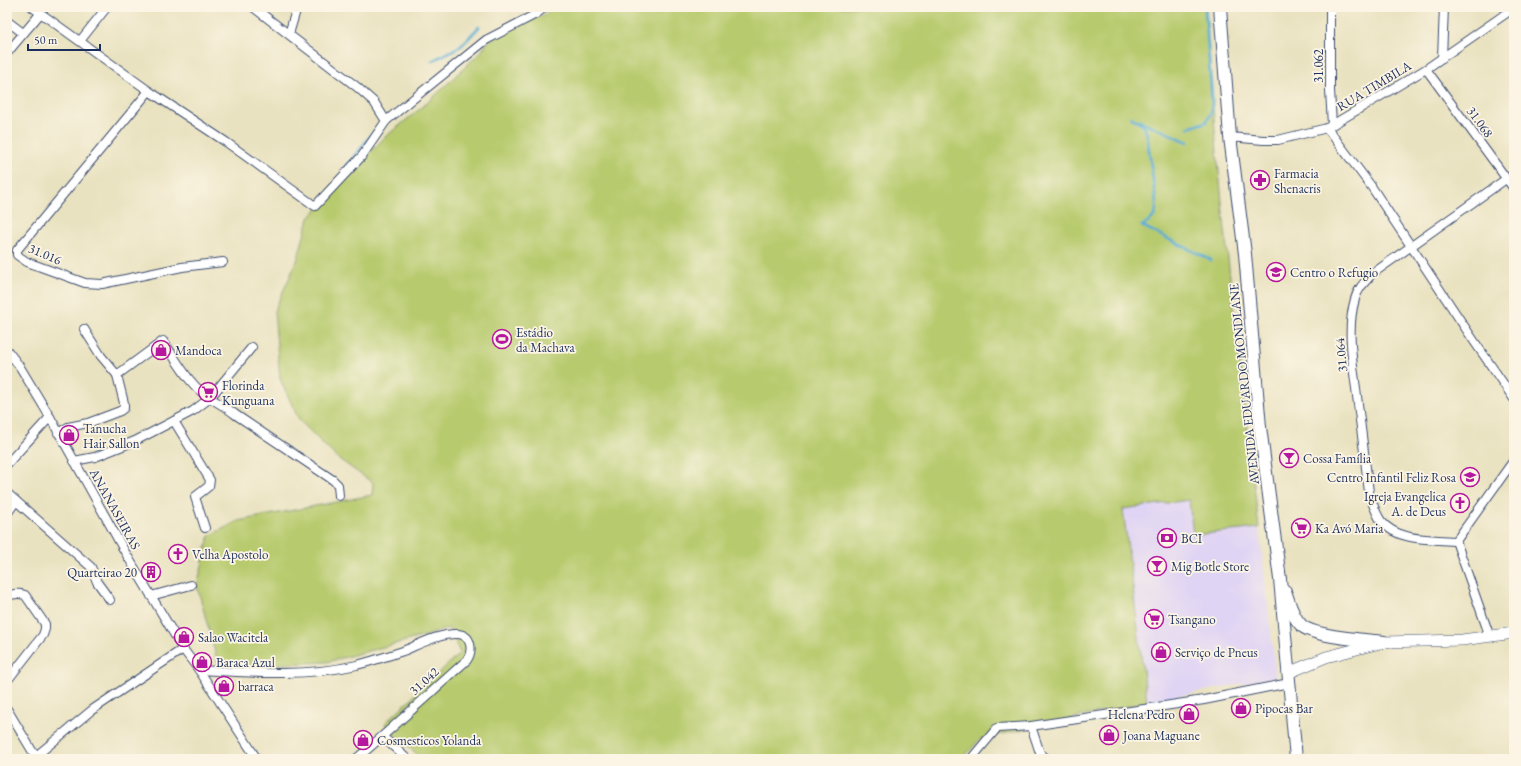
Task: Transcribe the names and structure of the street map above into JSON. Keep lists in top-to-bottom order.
{
  "streets": {
    "main road": ["AVENIDA EDUARDO MONDLANE"],
    "street": [
      "31.062",
      "RUA TIMBILA",
      "31.068",
      "31.016",
      "31.064",
      "ANANASEIRAS",
      "31.042"
    ]
  },
  "crossings": [
    ["31.062", "RUA TIMBILA"],
    ["RUA TIMBILA", "31.068"],
    ["RUA TIMBILA", "AVENIDA EDUARDO MONDLANE"],
    ["31.068", "31.064"],
    ["ANANASEIRAS", "31.042"]
  ],
  "places": {
    "pharmacy": ["Farmacia Shenacris"],
    "school or university": ["Centro o Refugio", "Centro Infantil Feliz Rosa"],
    "sports": ["Estádio da Machava"],
    "shop": [
      "Mandoca",
      "Tanucha Hair Sallon",
      "Salao Wacitela",
      "Serviço de Pneus",
      "Baraca Azul",
      "barraca",
      "Pipocas Bar",
      "Helena Pedro",
      "Joana Maguane",
      "Cosmesticos Yolanda"
    ],
    "supermarket": ["Florinda Kunguana", "Ka Avó Maria", "Tsangano"],
    "bar": ["Cossa Família", "Mig Botle Store"],
    "church": ["Igreja Evangelica A. de Deus", "Velha Apostolo"],
    "bank": ["BCI"],
    "building": ["Quarteirao 20"]
  },
  "scale_bar": "50 m"
}
